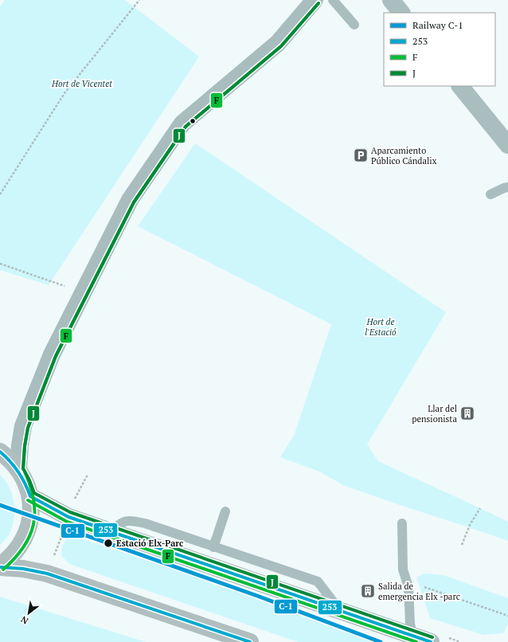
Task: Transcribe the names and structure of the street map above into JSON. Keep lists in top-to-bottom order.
{
  "parks": ["Hort de Vicentet", "Hort de l'Estació"],
  "places": {
    "parking": ["Aparcamiento Público Cándalix"],
    "building": ["Llar del pensionista", "Salida de emergencia Elx -parc"],
    "other": ["Estació Elx-Parc"]
  },
  "lines": [
    "transit line F",
    "transit line J",
    "transit line 253",
    "rail line C-1"
  ],
  "legend": [
    "Railway C-1",
    "253",
    "F",
    "J"
  ],
  "north": "bottom left"
}
